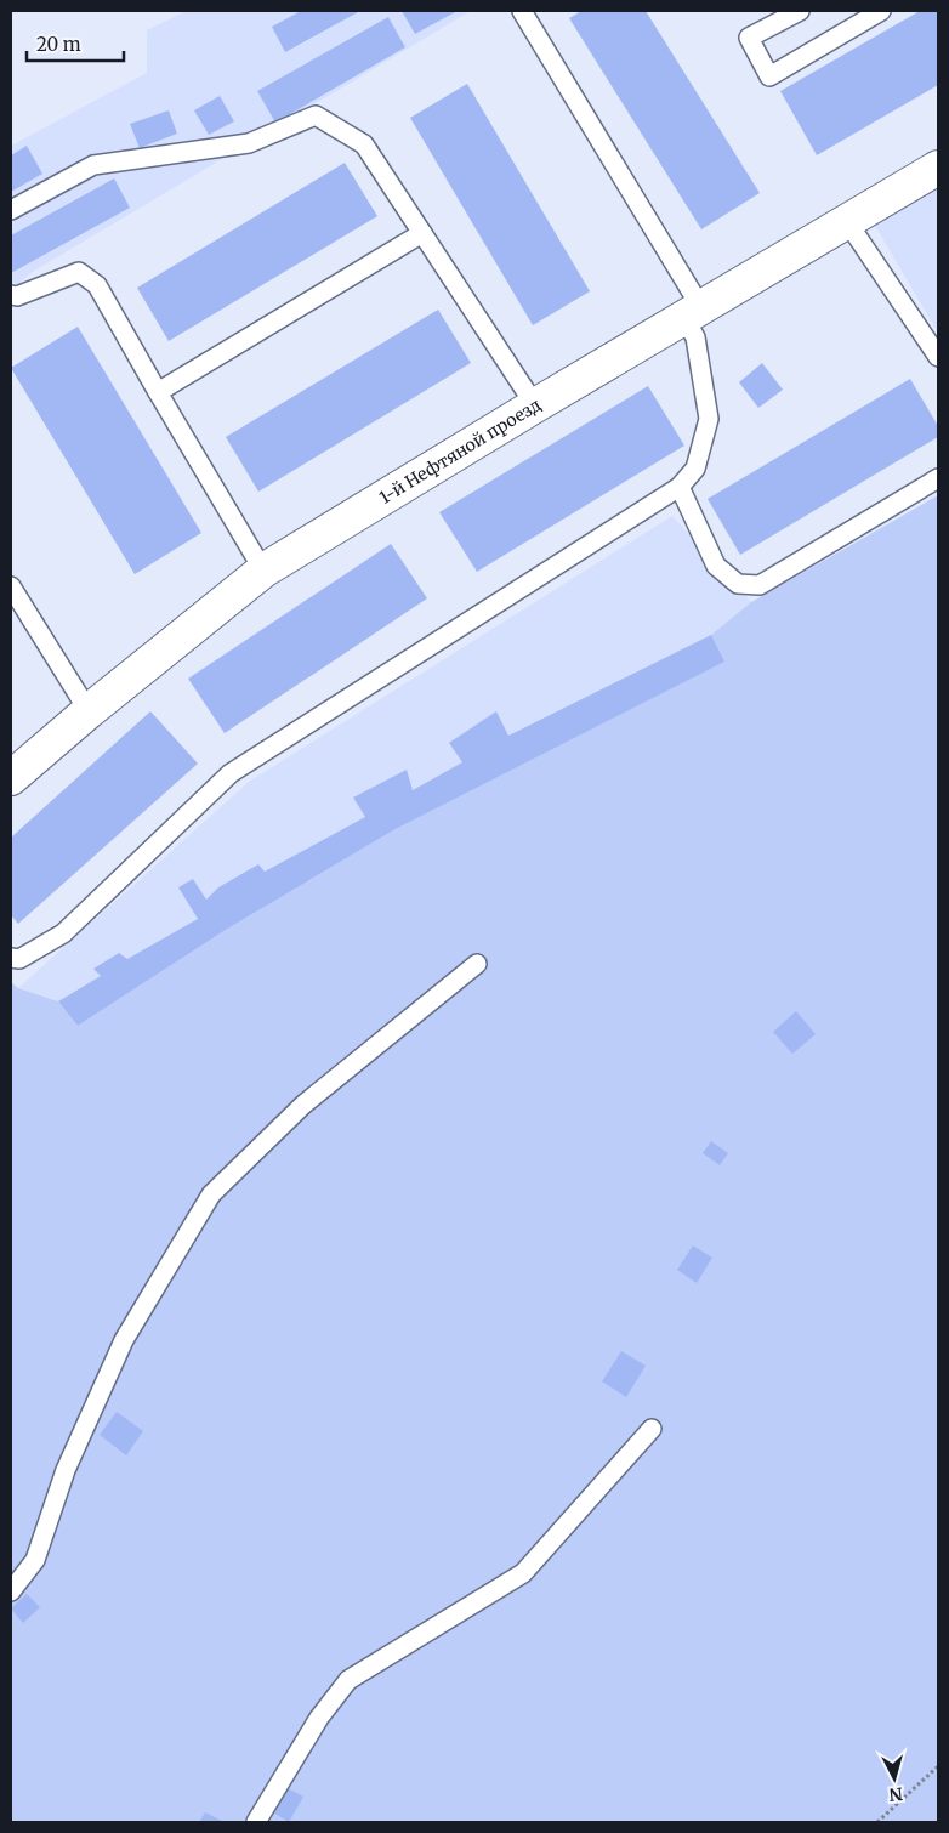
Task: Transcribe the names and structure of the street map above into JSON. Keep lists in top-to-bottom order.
{
  "streets": {
    "street": ["1-й Нефтяной проезд"]
  },
  "scale_bar": "20 m",
  "north": "bottom"
}
